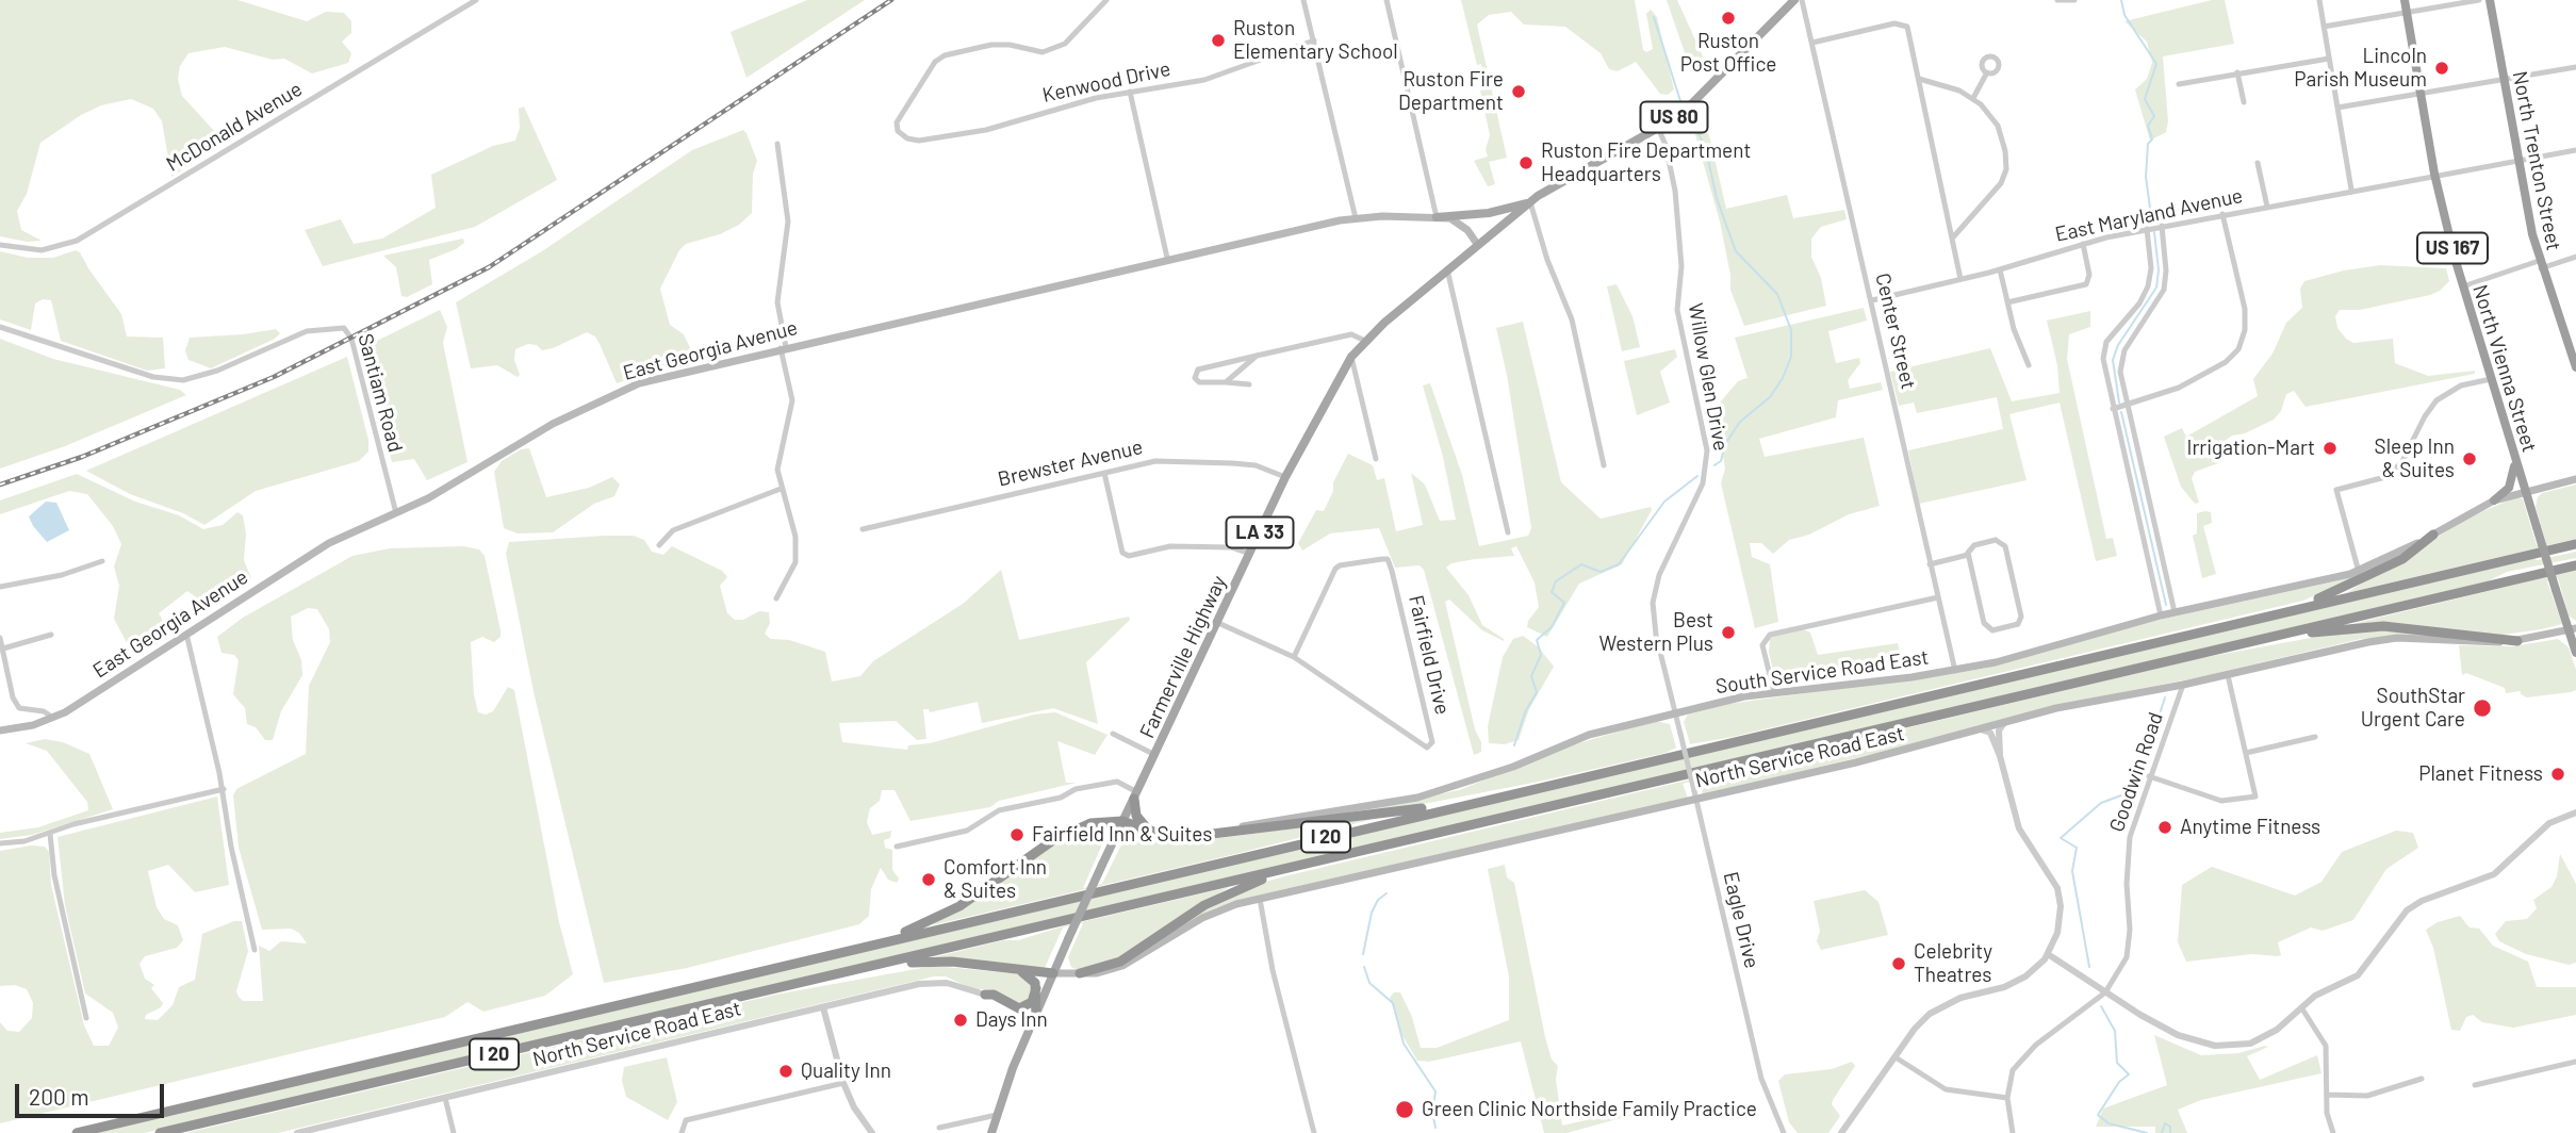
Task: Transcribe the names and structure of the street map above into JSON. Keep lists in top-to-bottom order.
{
  "streets": {
    "highway": [
      "North Trenton Street",
      "US 167",
      "North Vienna Street",
      "I 20"
    ],
    "main road": [
      "US 80",
      "East Georgia Avenue",
      "LA 33",
      "Farmerville Highway",
      "South Service Road East",
      "North Service Road East"
    ],
    "street": [
      "Kenwood Drive",
      "McDonald Avenue",
      "East Maryland Avenue",
      "Center Street",
      "Willow Glen Drive",
      "Santiam Road",
      "Brewster Avenue",
      "Fairfield Drive",
      "Goodwin Road",
      "Eagle Drive"
    ]
  },
  "crossings": [
    ["US 80", "Willow Glen Drive"],
    ["US 80", "Farmerville Highway"],
    ["North Trenton Street", "East Maryland Avenue"],
    ["East Maryland Avenue", "Center Street"],
    ["East Maryland Avenue", "North Vienna Street"],
    ["Center Street", "South Service Road East"],
    ["East Georgia Avenue", "Santiam Road"],
    ["North Vienna Street", "South Service Road East"],
    ["North Vienna Street", "North Service Road East"],
    ["Willow Glen Drive", "South Service Road East"],
    ["Willow Glen Drive", "Eagle Drive"],
    ["Brewster Avenue", "Farmerville Highway"],
    ["Fairfield Drive", "Farmerville Highway"],
    ["Farmerville Highway", "North Service Road East"],
    ["South Service Road East", "Eagle Drive"],
    ["North Service Road East", "Goodwin Road"],
    ["North Service Road East", "Eagle Drive"]
  ],
  "places": [
    "Ruston Post Office",
    "Ruston Elementary School",
    "Lincoln Parish Museum",
    "Ruston Fire Department",
    "Ruston Fire Department Headquarters",
    "Irrigation-Mart",
    "Sleep Inn & Suites",
    "Best Western Plus",
    "SouthStar Urgent Care",
    "Planet Fitness",
    "Anytime Fitness",
    "Fairfield Inn & Suites",
    "Comfort Inn & Suites",
    "Celebrity Theatres",
    "Days Inn",
    "Quality Inn",
    "Green Clinic Northside Family Practice"
  ],
  "scale_bar": "200 m"
}
